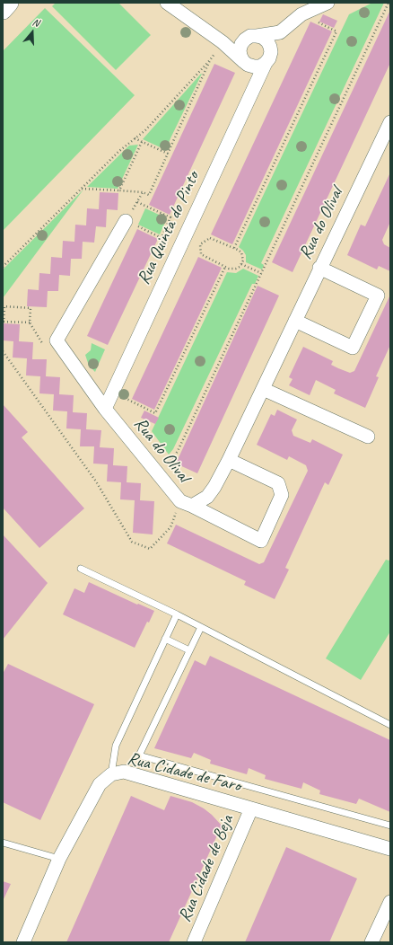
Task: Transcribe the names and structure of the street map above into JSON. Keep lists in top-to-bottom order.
{
  "streets": {
    "street": [
      "Rua do Olival",
      "Rua Quinta do Pinto",
      "Rua Cidade de Faro",
      "Rua Cidade de Beja"
    ]
  },
  "crossings": [
    ["Rua do Olival", "Rua Quinta do Pinto"],
    ["Rua Cidade de Faro", "Rua Cidade de Beja"]
  ],
  "north": "top"
}
